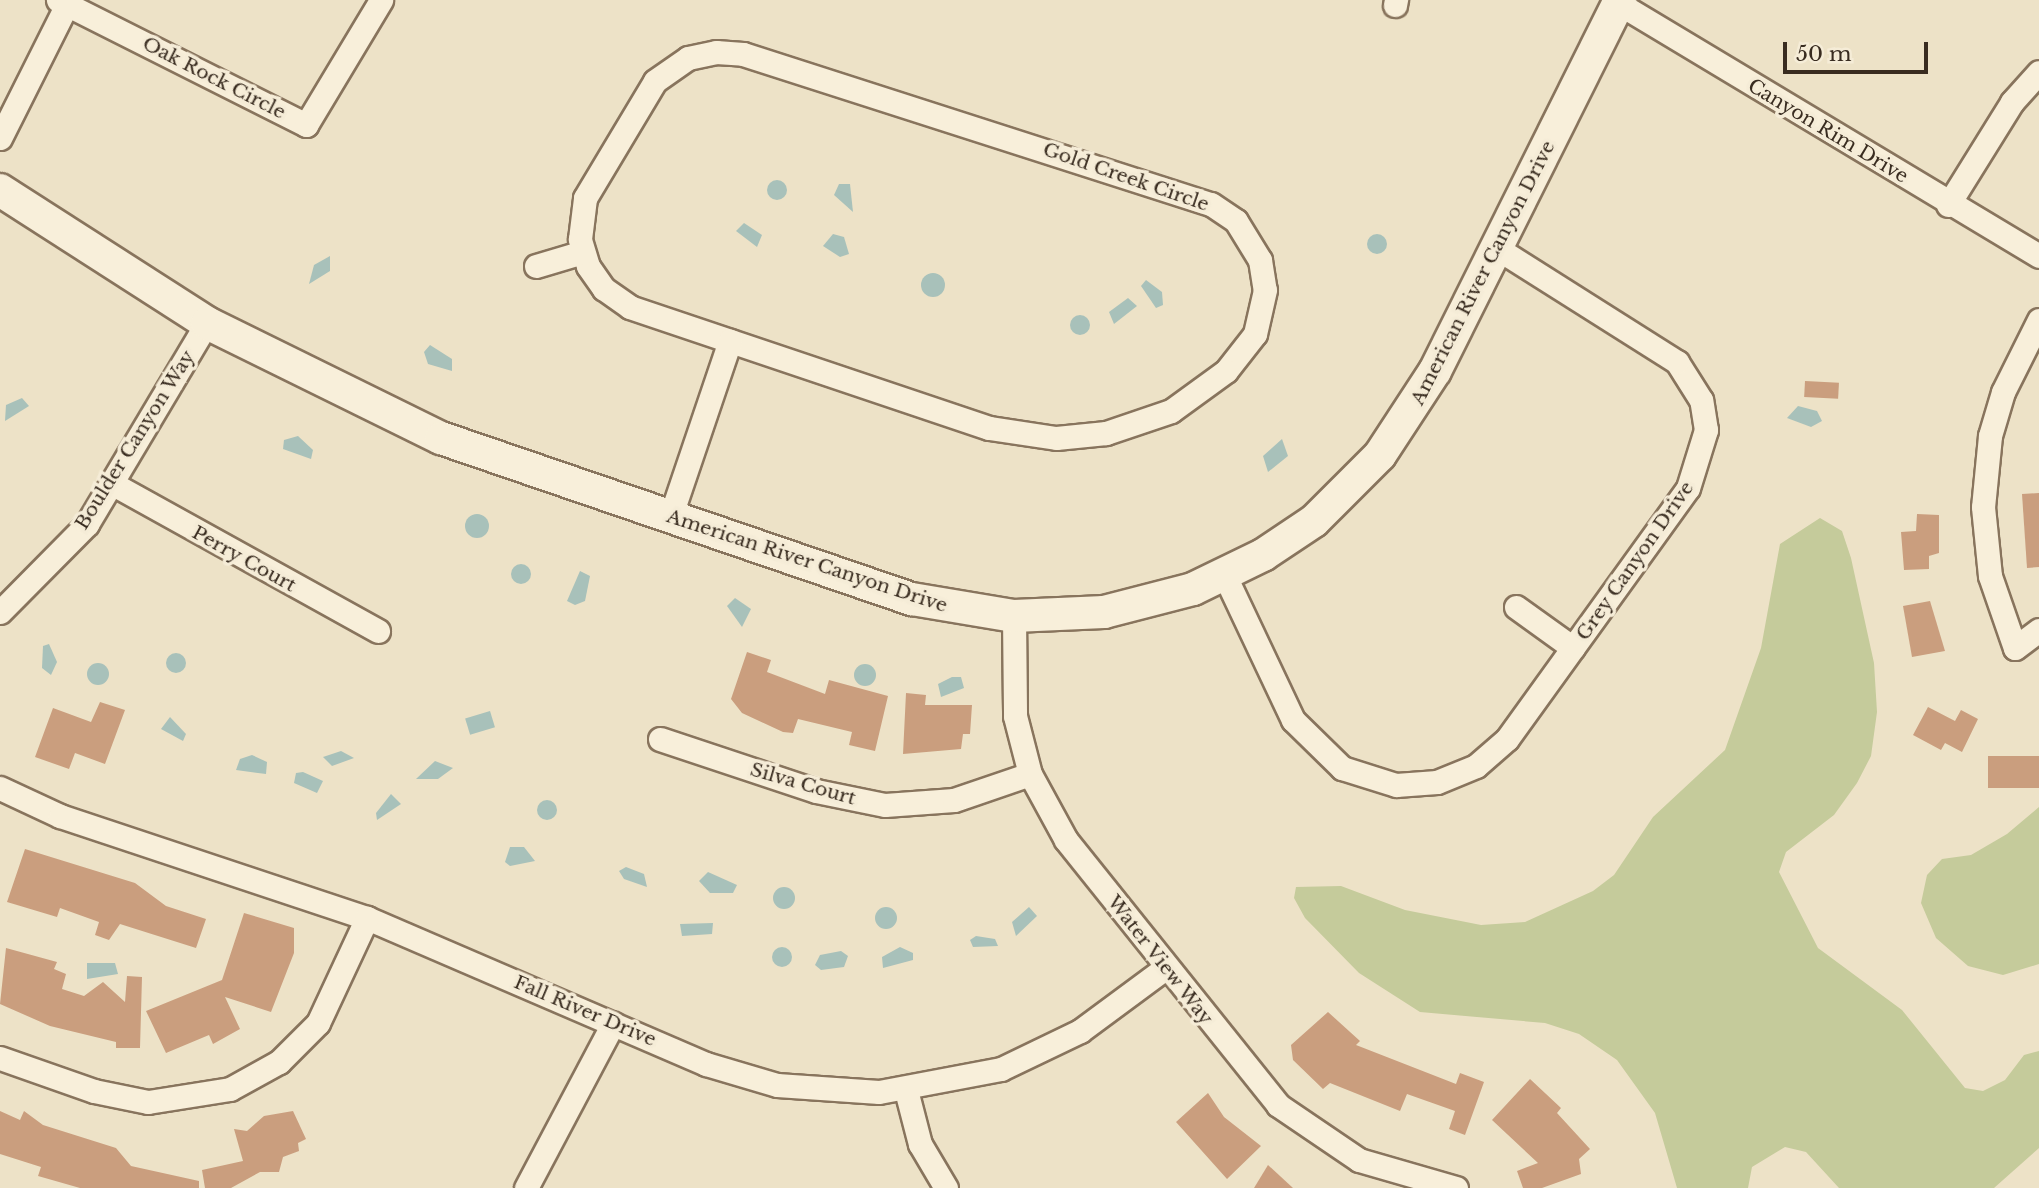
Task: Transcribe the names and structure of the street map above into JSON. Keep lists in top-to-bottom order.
{
  "streets": {
    "main road": ["American River Canyon Drive"],
    "street": [
      "Oak Rock Circle",
      "Canyon Rim Drive",
      "Gold Creek Circle",
      "Boulder Canyon Way",
      "Perry Court",
      "Grey Canyon Drive",
      "Silva Court",
      "Water View Way",
      "Fall River Drive"
    ]
  },
  "crossings": [
    ["Canyon Rim Drive", "American River Canyon Drive"],
    ["American River Canyon Drive", "Boulder Canyon Way"],
    ["American River Canyon Drive", "Grey Canyon Drive"],
    ["American River Canyon Drive", "Water View Way"],
    ["Boulder Canyon Way", "Perry Court"],
    ["Silva Court", "Water View Way"],
    ["Water View Way", "Fall River Drive"]
  ],
  "scale_bar": "50 m"
}
